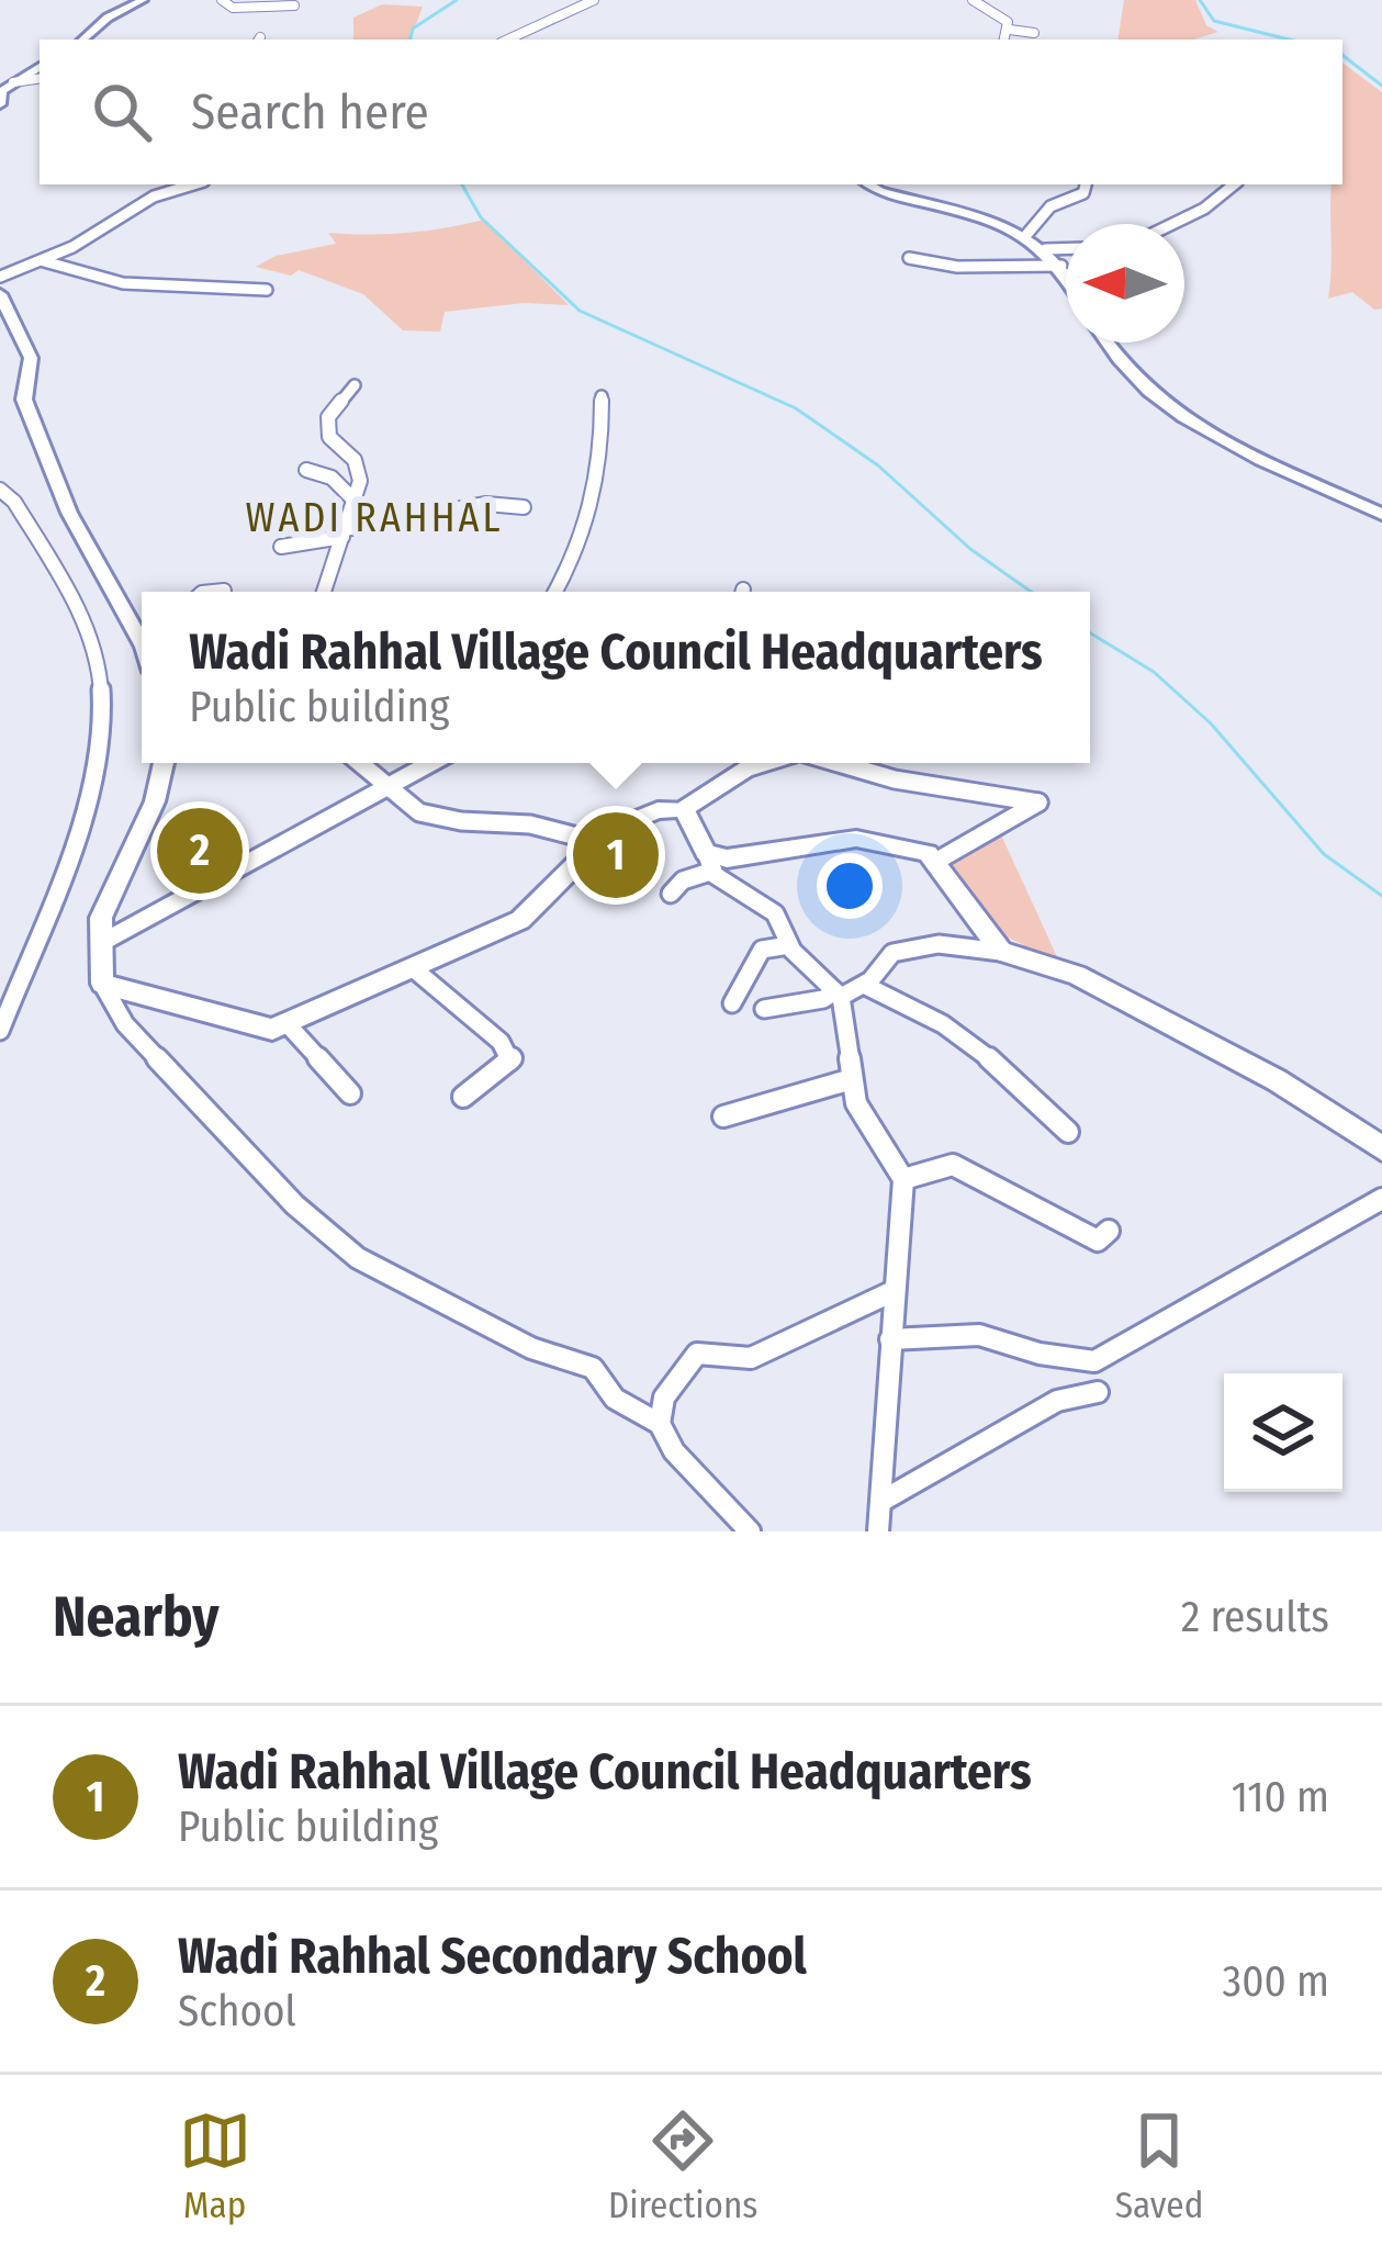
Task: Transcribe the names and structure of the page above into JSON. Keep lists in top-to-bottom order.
{
  "districts": ["WADI RAHHAL"],
  "north": "left",
  "page": {
    "search": "Search here",
    "popup": ["Wadi Rahhal Village Council Headquarters", "Public building"],
    "pins": ["2", "1"],
    "heading": ["Nearby", "2 results"],
    "list": [
      {
        "mark": "1",
        "name": "Wadi Rahhal Village Council Headquarters",
        "note": "Public building",
        "value": "110 m"
      },
      {
        "mark": "2",
        "name": "Wadi Rahhal Secondary School",
        "note": "School",
        "value": "300 m"
      }
    ],
    "nav": ["Map", "Directions", "Saved"]
  }
}
